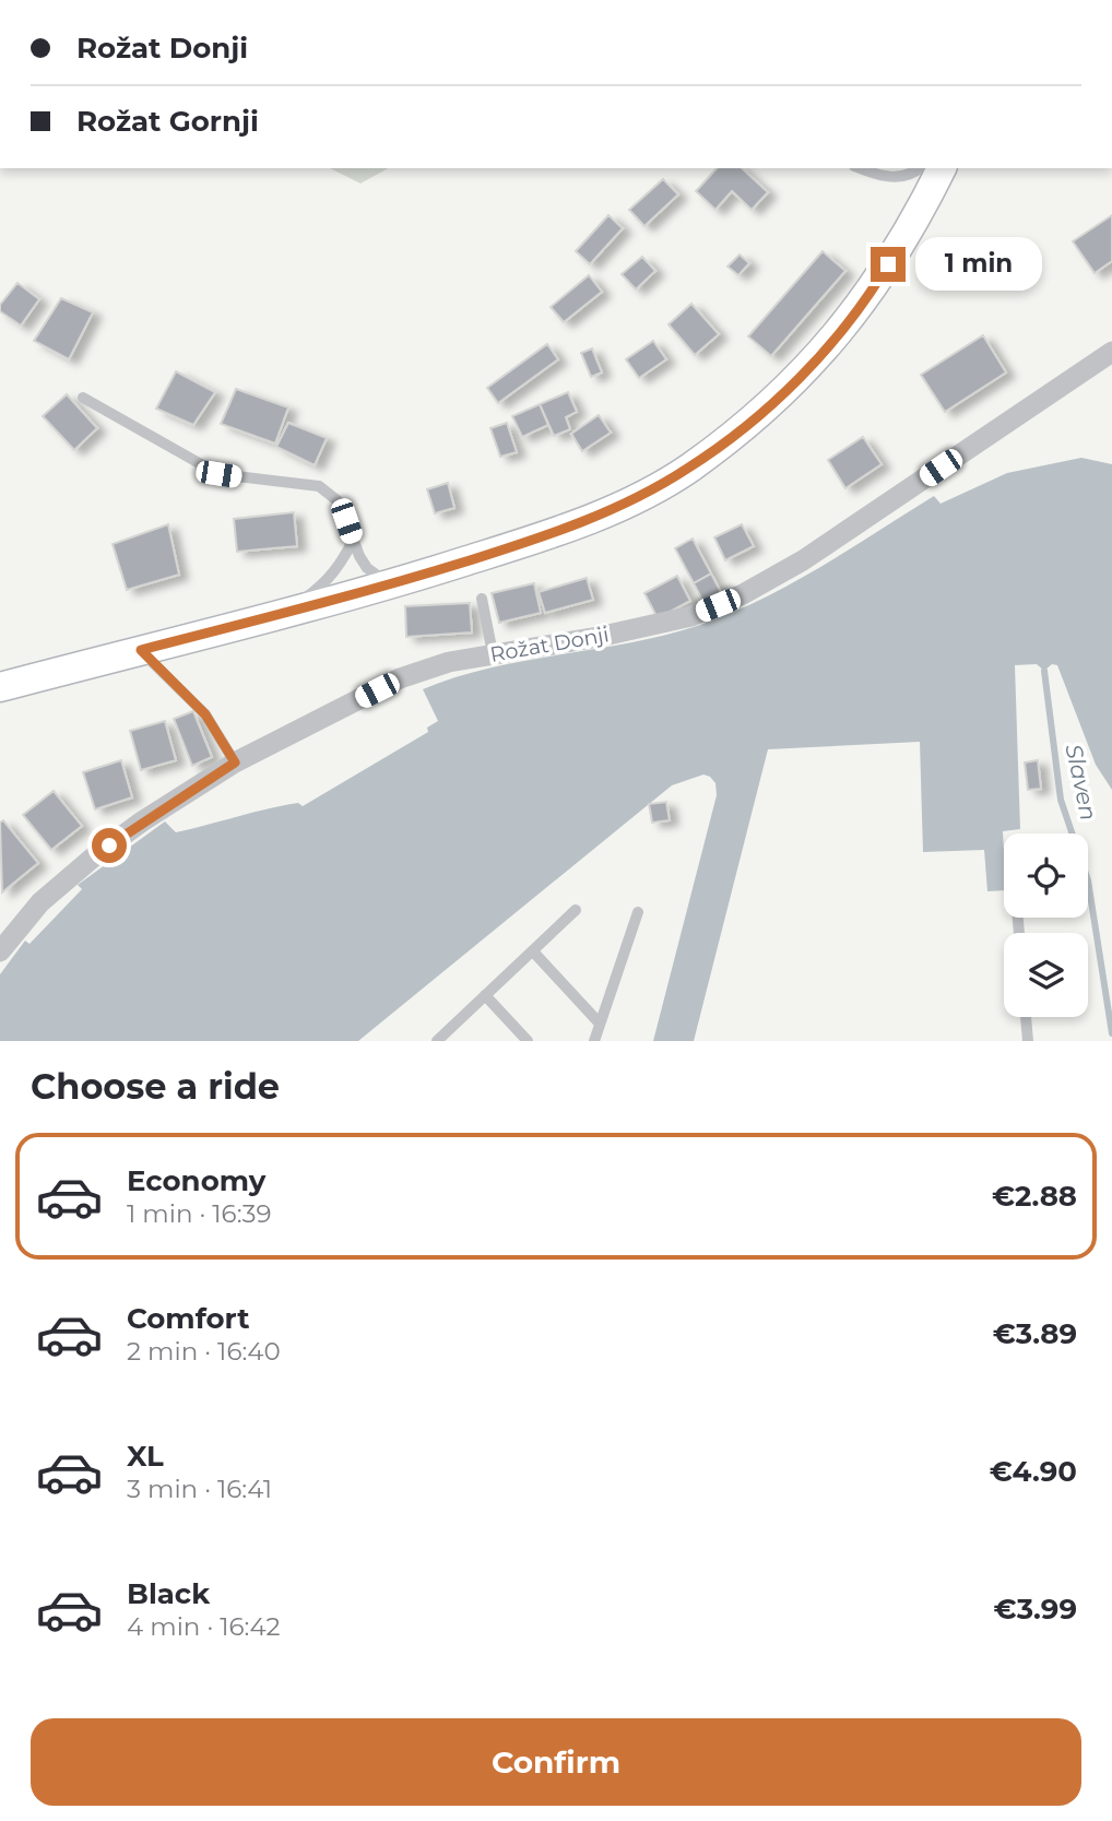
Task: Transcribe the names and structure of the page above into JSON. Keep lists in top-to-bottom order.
{
  "streets": {
    "street": ["Rožat Donji"]
  },
  "water": ["Slaven"],
  "page": {
    "banner": ["Rožat Donji", "Rožat Gornji"],
    "bubble": "1 min",
    "heading": "Choose a ride",
    "list": [
      {
        "name": "Economy",
        "note": "1 min · 16:39",
        "value": "€2.88"
      },
      {
        "name": "Comfort",
        "note": "2 min · 16:40",
        "value": "€3.89"
      },
      {
        "name": "XL",
        "note": "3 min · 16:41",
        "value": "€4.90"
      },
      {
        "name": "Black",
        "note": "4 min · 16:42",
        "value": "€3.99"
      }
    ],
    "buttons": "Confirm"
  }
}
